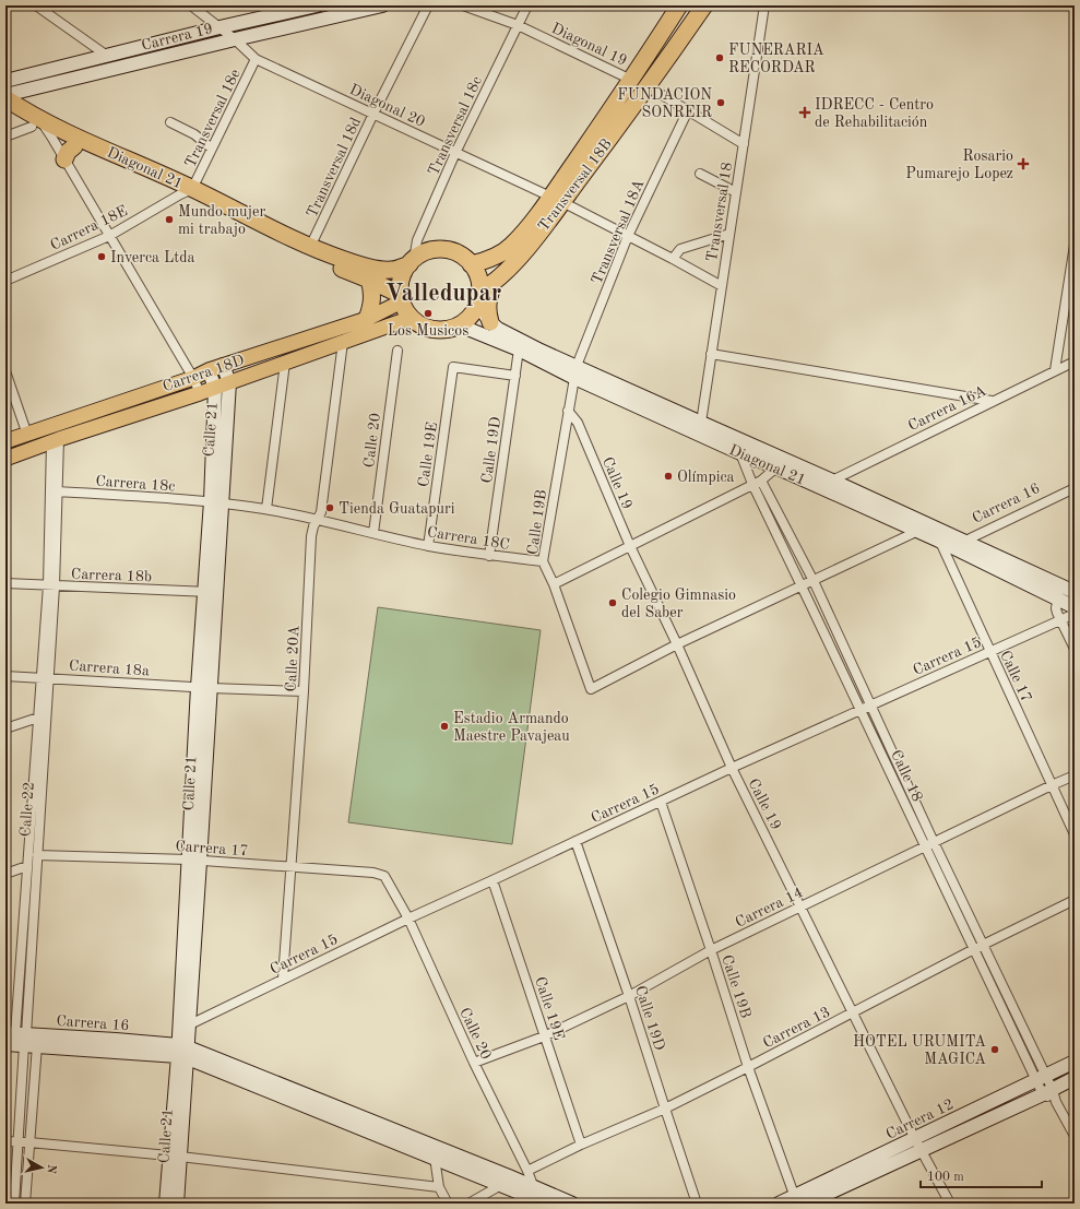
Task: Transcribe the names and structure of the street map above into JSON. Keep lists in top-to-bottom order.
{
  "streets": {
    "highway": ["Diagonal 21", "Transversal 18B"],
    "main road": [
      "Carrera 19",
      "Carrera 18D",
      "Calle 21",
      "Carrera 16",
      "Carrera 12"
    ],
    "street": [
      "Diagonal 19",
      "Diagonal 20",
      "Transversal 18e",
      "Transversal 18c",
      "Transversal 18d",
      "Transversal 18",
      "Carrera 18E",
      "Transversal 18A",
      "Carrera 16A",
      "Calle 20",
      "Calle 19D",
      "Calle 19E",
      "Carrera 18c",
      "Calle 19",
      "Calle 19B",
      "Carrera 18C",
      "Carrera 18b",
      "Carrera 15",
      "Calle 20A",
      "Carrera 18a",
      "Calle 17",
      "Calle 18",
      "Calle 22",
      "Carrera 17",
      "Carrera 14",
      "Carrera 13"
    ]
  },
  "crossings": [
    ["Carrera 19", "Diagonal 20"],
    ["Carrera 19", "Diagonal 21"],
    ["Diagonal 19", "Transversal 18c"],
    ["Diagonal 19", "Transversal 18B"],
    ["Diagonal 20", "Transversal 18e"],
    ["Diagonal 20", "Transversal 18c"],
    ["Diagonal 20", "Transversal 18d"],
    ["Diagonal 20", "Transversal 18B"],
    ["Diagonal 20", "Transversal 18"],
    ["Diagonal 20", "Transversal 18A"],
    ["Transversal 18e", "Diagonal 21"],
    ["Transversal 18e", "Carrera 18E"],
    ["Transversal 18c", "Diagonal 21"],
    ["Transversal 18c", "Transversal 18B"],
    ["Transversal 18c", "Carrera 18D"],
    ["Diagonal 21", "Transversal 18d"],
    ["Diagonal 21", "Transversal 18B"],
    ["Diagonal 21", "Transversal 18"],
    ["Diagonal 21", "Carrera 18E"],
    ["Diagonal 21", "Transversal 18A"],
    ["Diagonal 21", "Carrera 18D"],
    ["Diagonal 21", "Carrera 16A"],
    ["Diagonal 21", "Calle 21"],
    ["Diagonal 21", "Calle 19D"],
    ["Diagonal 21", "Carrera 16"],
    ["Diagonal 21", "Calle 19B"],
    ["Diagonal 21", "Carrera 15"],
    ["Diagonal 21", "Calle 17"],
    ["Diagonal 21", "Calle 18"],
    ["Transversal 18B", "Carrera 18D"],
    ["Carrera 18E", "Calle 21"],
    ["Transversal 18A", "Calle 19B"],
    ["Carrera 18D", "Calle 21"],
    ["Carrera 18D", "Calle 20A"],
    ["Carrera 18D", "Calle 22"],
    ["Calle 21", "Carrera 18c"],
    ["Calle 21", "Carrera 16"],
    ["Calle 21", "Carrera 18C"],
    ["Calle 21", "Carrera 18b"],
    ["Calle 21", "Carrera 15"],
    ["Calle 21", "Carrera 18a"],
    ["Calle 21", "Carrera 17"],
    ["Calle 20", "Carrera 18C"],
    ["Calle 20", "Carrera 15"],
    ["Calle 20", "Carrera 17"],
    ["Calle 20", "Carrera 14"],
    ["Calle 20", "Carrera 13"],
    ["Calle 19D", "Calle 19E"],
    ["Calle 19D", "Carrera 18C"],
    ["Calle 19D", "Carrera 15"],
    ["Calle 19D", "Carrera 14"],
    ["Calle 19D", "Carrera 13"],
    ["Calle 19E", "Carrera 18C"],
    ["Calle 19E", "Carrera 15"],
    ["Calle 19E", "Carrera 14"],
    ["Calle 19E", "Carrera 13"],
    ["Carrera 18c", "Carrera 18C"],
    ["Carrera 18c", "Calle 22"],
    ["Calle 19", "Calle 19B"],
    ["Calle 19", "Carrera 15"],
    ["Calle 19", "Carrera 14"],
    ["Calle 19", "Carrera 13"],
    ["Calle 19", "Carrera 12"],
    ["Carrera 16", "Calle 22"],
    ["Calle 19B", "Carrera 18C"],
    ["Calle 19B", "Carrera 15"],
    ["Calle 19B", "Carrera 14"],
    ["Calle 19B", "Carrera 13"],
    ["Calle 19B", "Carrera 12"],
    ["Carrera 18C", "Calle 20A"],
    ["Carrera 18b", "Calle 22"],
    ["Carrera 15", "Calle 20A"],
    ["Carrera 15", "Calle 17"],
    ["Carrera 15", "Calle 18"],
    ["Calle 20A", "Carrera 17"],
    ["Carrera 18a", "Calle 22"],
    ["Calle 17", "Carrera 14"],
    ["Calle 18", "Carrera 14"],
    ["Calle 18", "Carrera 13"],
    ["Calle 18", "Carrera 12"],
    ["Calle 22", "Carrera 17"]
  ],
  "districts": ["Valledupar"],
  "places": {
    "other": [
      "FUNERARIA RECORDAR",
      "FUNDACION SONREIR",
      "Mundo mujer mi trabajo",
      "Inverca Ltda",
      "Los Musicos",
      "Olímpica",
      "Tienda Guatapuri",
      "Colegio Gimnasio del Saber",
      "Estadio Armando Maestre Pavajeau",
      "HOTEL URUMITA MAGICA"
    ],
    "health": ["IDRECC - Centro de Rehabilitación", "Rosario Pumarejo Lopez"]
  },
  "scale_bar": "100 m",
  "north": "right"
}
